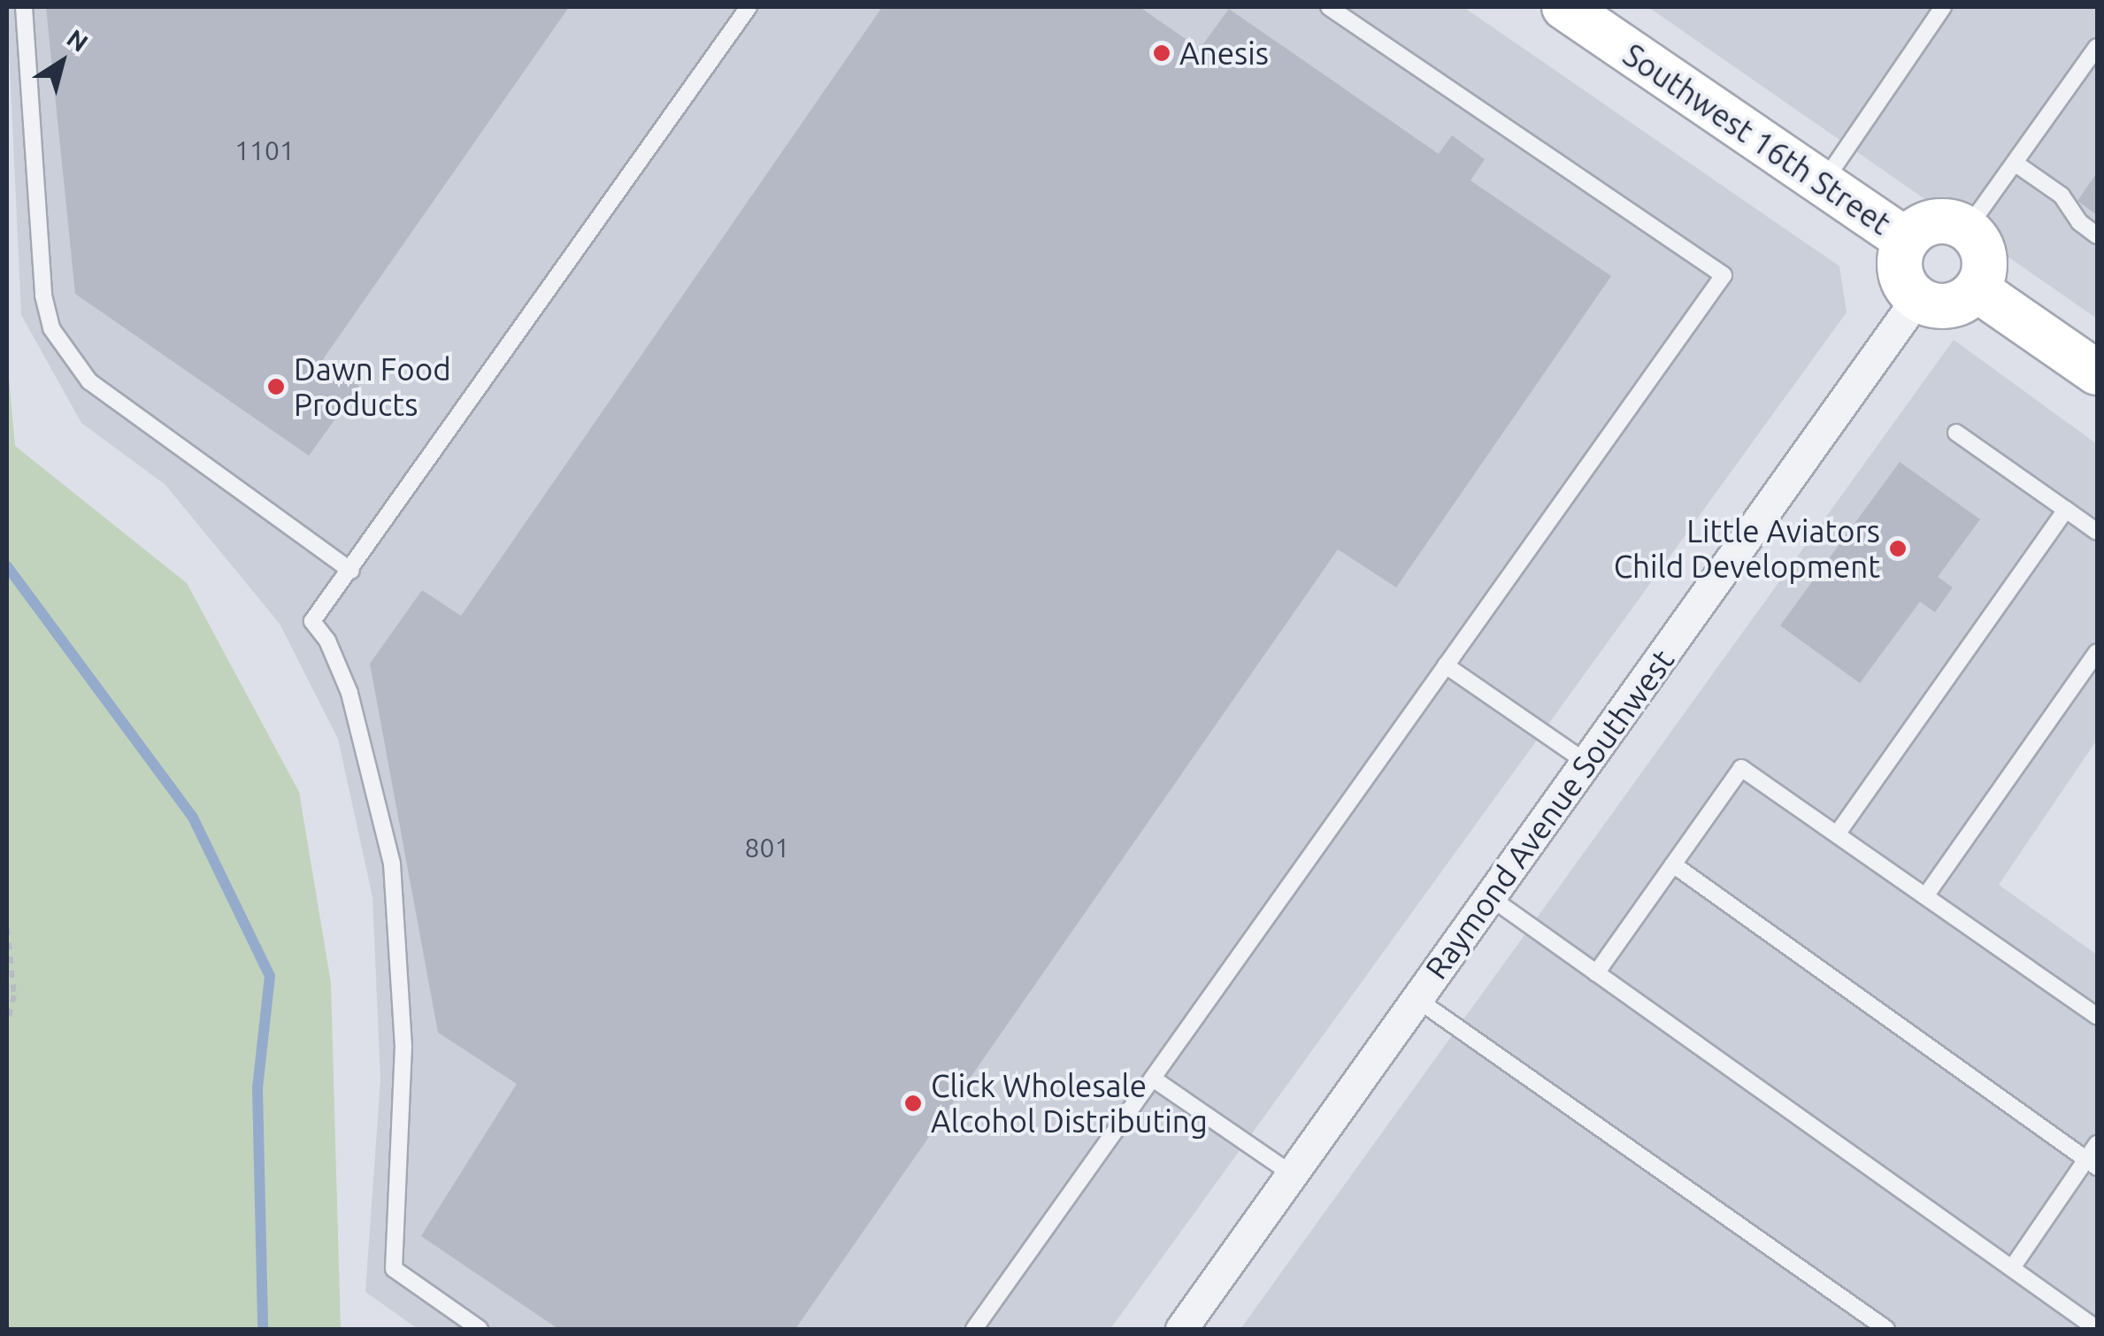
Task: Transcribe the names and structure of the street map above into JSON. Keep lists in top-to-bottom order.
{
  "streets": {
    "street": ["Southwest 16th Street", "Raymond Avenue Southwest"]
  },
  "crossings": [
    ["Southwest 16th Street", "Raymond Avenue Southwest"]
  ],
  "places": [
    "Anesis",
    "Dawn Food Products",
    "Little Aviators Child Development",
    "Click Wholesale Alcohol Distributing"
  ],
  "house_numbers": ["1101", "801"],
  "north": "top right"
}
